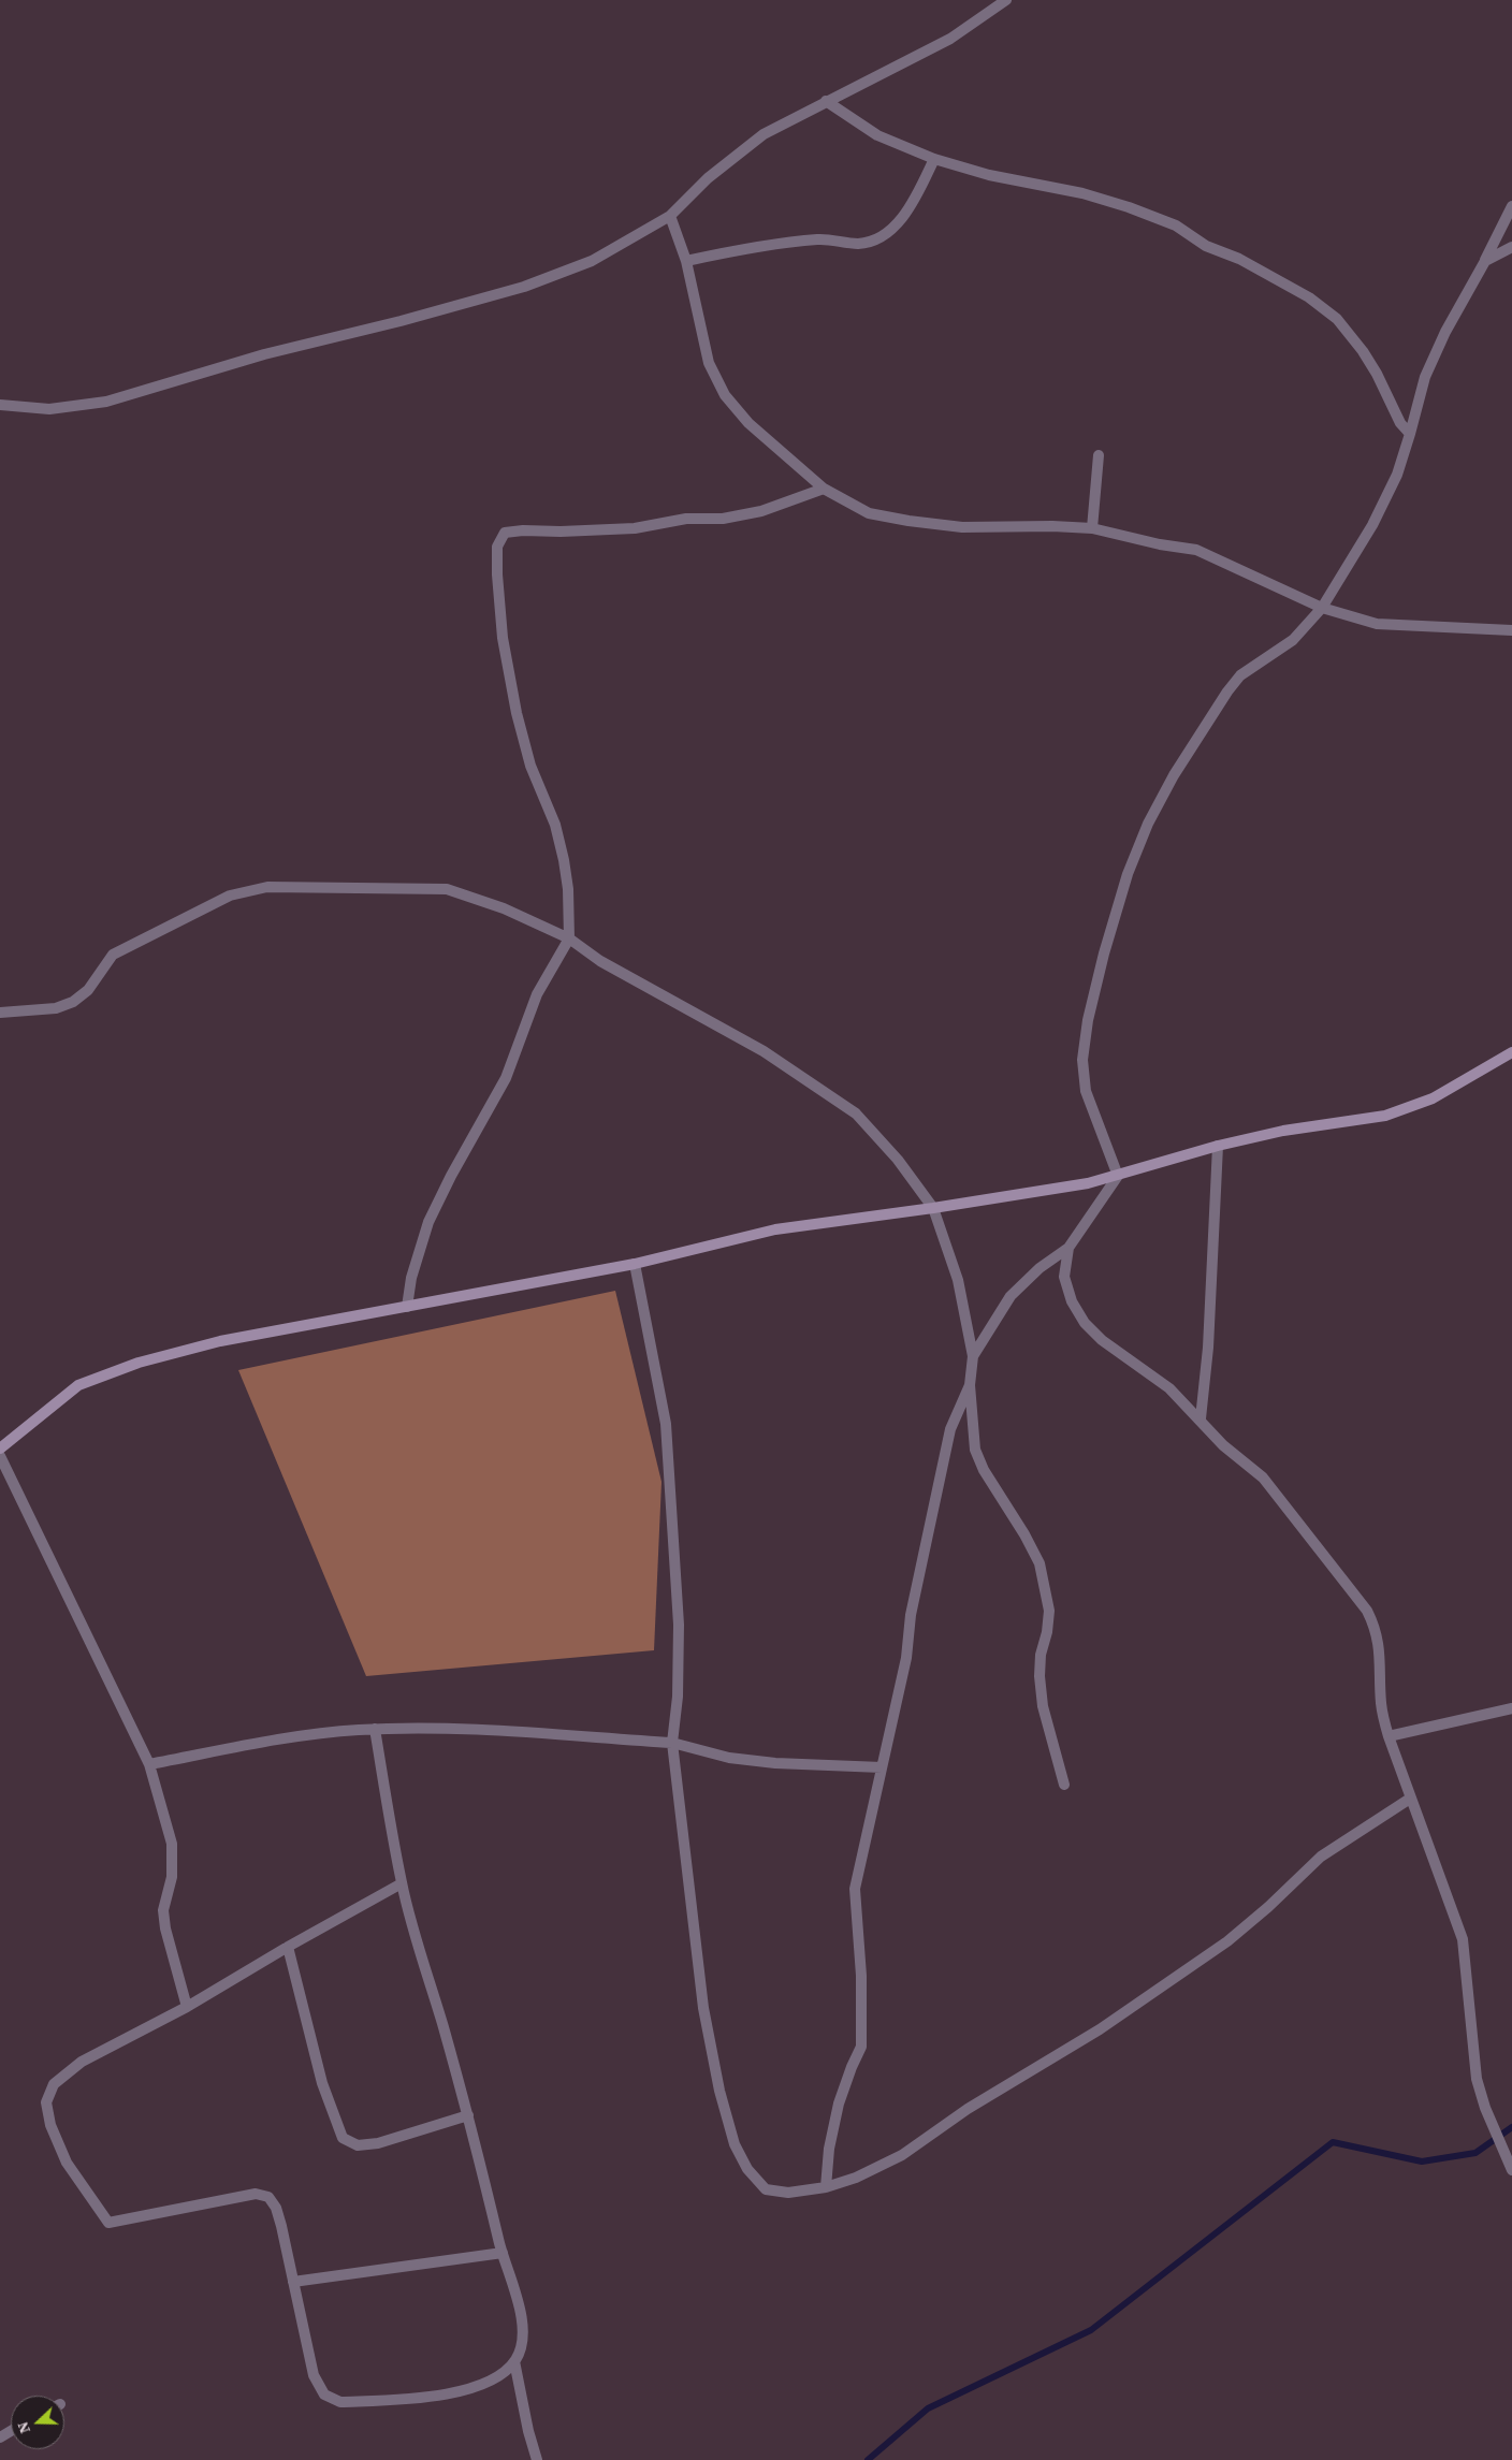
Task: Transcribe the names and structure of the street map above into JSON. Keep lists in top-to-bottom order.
{
  "north": "left"
}
